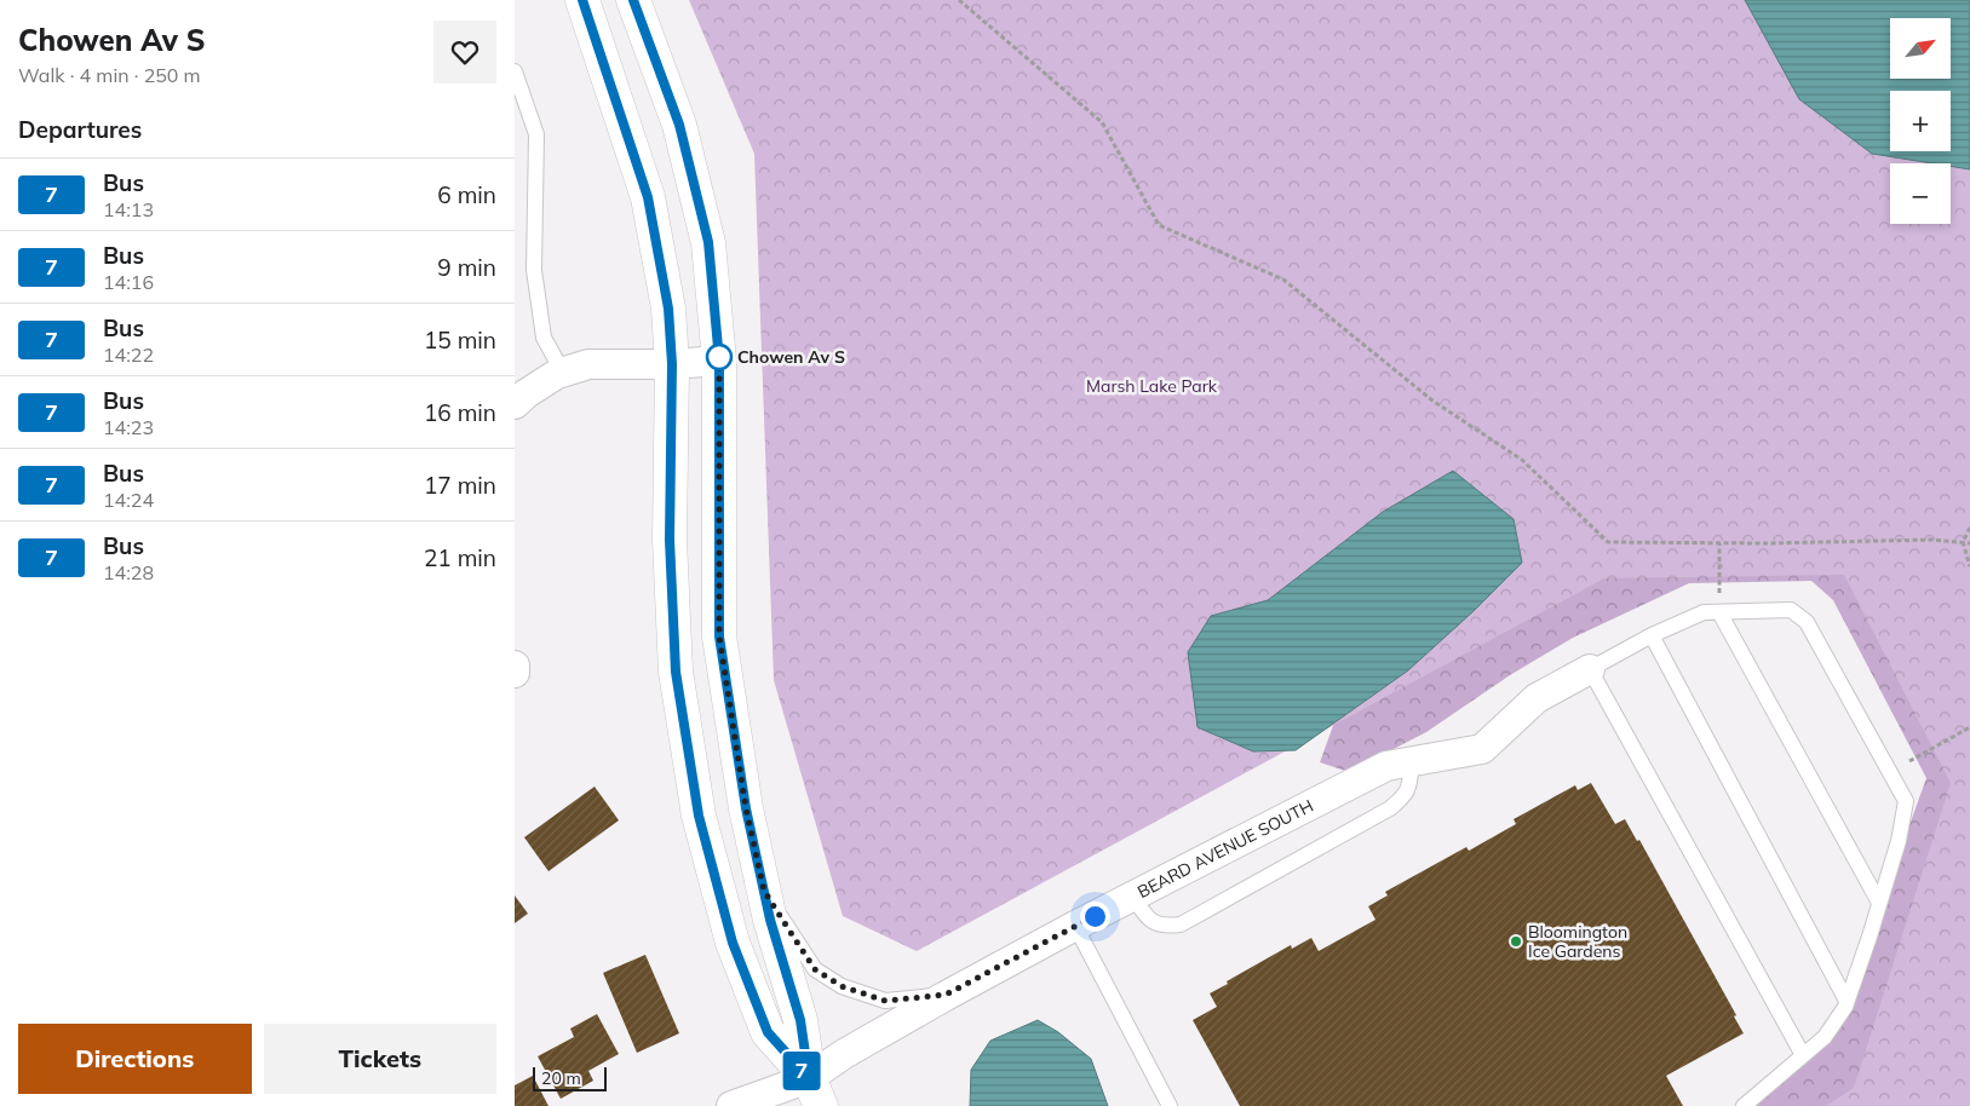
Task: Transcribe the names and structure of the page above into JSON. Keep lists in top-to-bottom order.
{
  "streets": {
    "street": ["BEARD AVENUE SOUTH"]
  },
  "parks": ["Marsh Lake Park"],
  "places": ["Chowen Av S", "Bloomington Ice Gardens"],
  "lines": ["bus line 7"],
  "scale_bar": "20 m",
  "north": "top right",
  "page": {
    "heading": [
      ["Chowen Av S", "Walk · 4 min · 250 m"],
      "Departures"
    ],
    "on_map": "7",
    "map_buttons": ["+", "−"],
    "list": [
      {
        "mark": "7",
        "name": "Bus",
        "note": "14:13",
        "value": "6 min"
      },
      {
        "mark": "7",
        "name": "Bus",
        "note": "14:16",
        "value": "9 min"
      },
      {
        "mark": "7",
        "name": "Bus",
        "note": "14:22",
        "value": "15 min"
      },
      {
        "mark": "7",
        "name": "Bus",
        "note": "14:23",
        "value": "16 min"
      },
      {
        "mark": "7",
        "name": "Bus",
        "note": "14:24",
        "value": "17 min"
      },
      {
        "mark": "7",
        "name": "Bus",
        "note": "14:28",
        "value": "21 min"
      }
    ],
    "buttons": ["Directions", "Tickets"],
    "scale": "20 m"
  }
}
